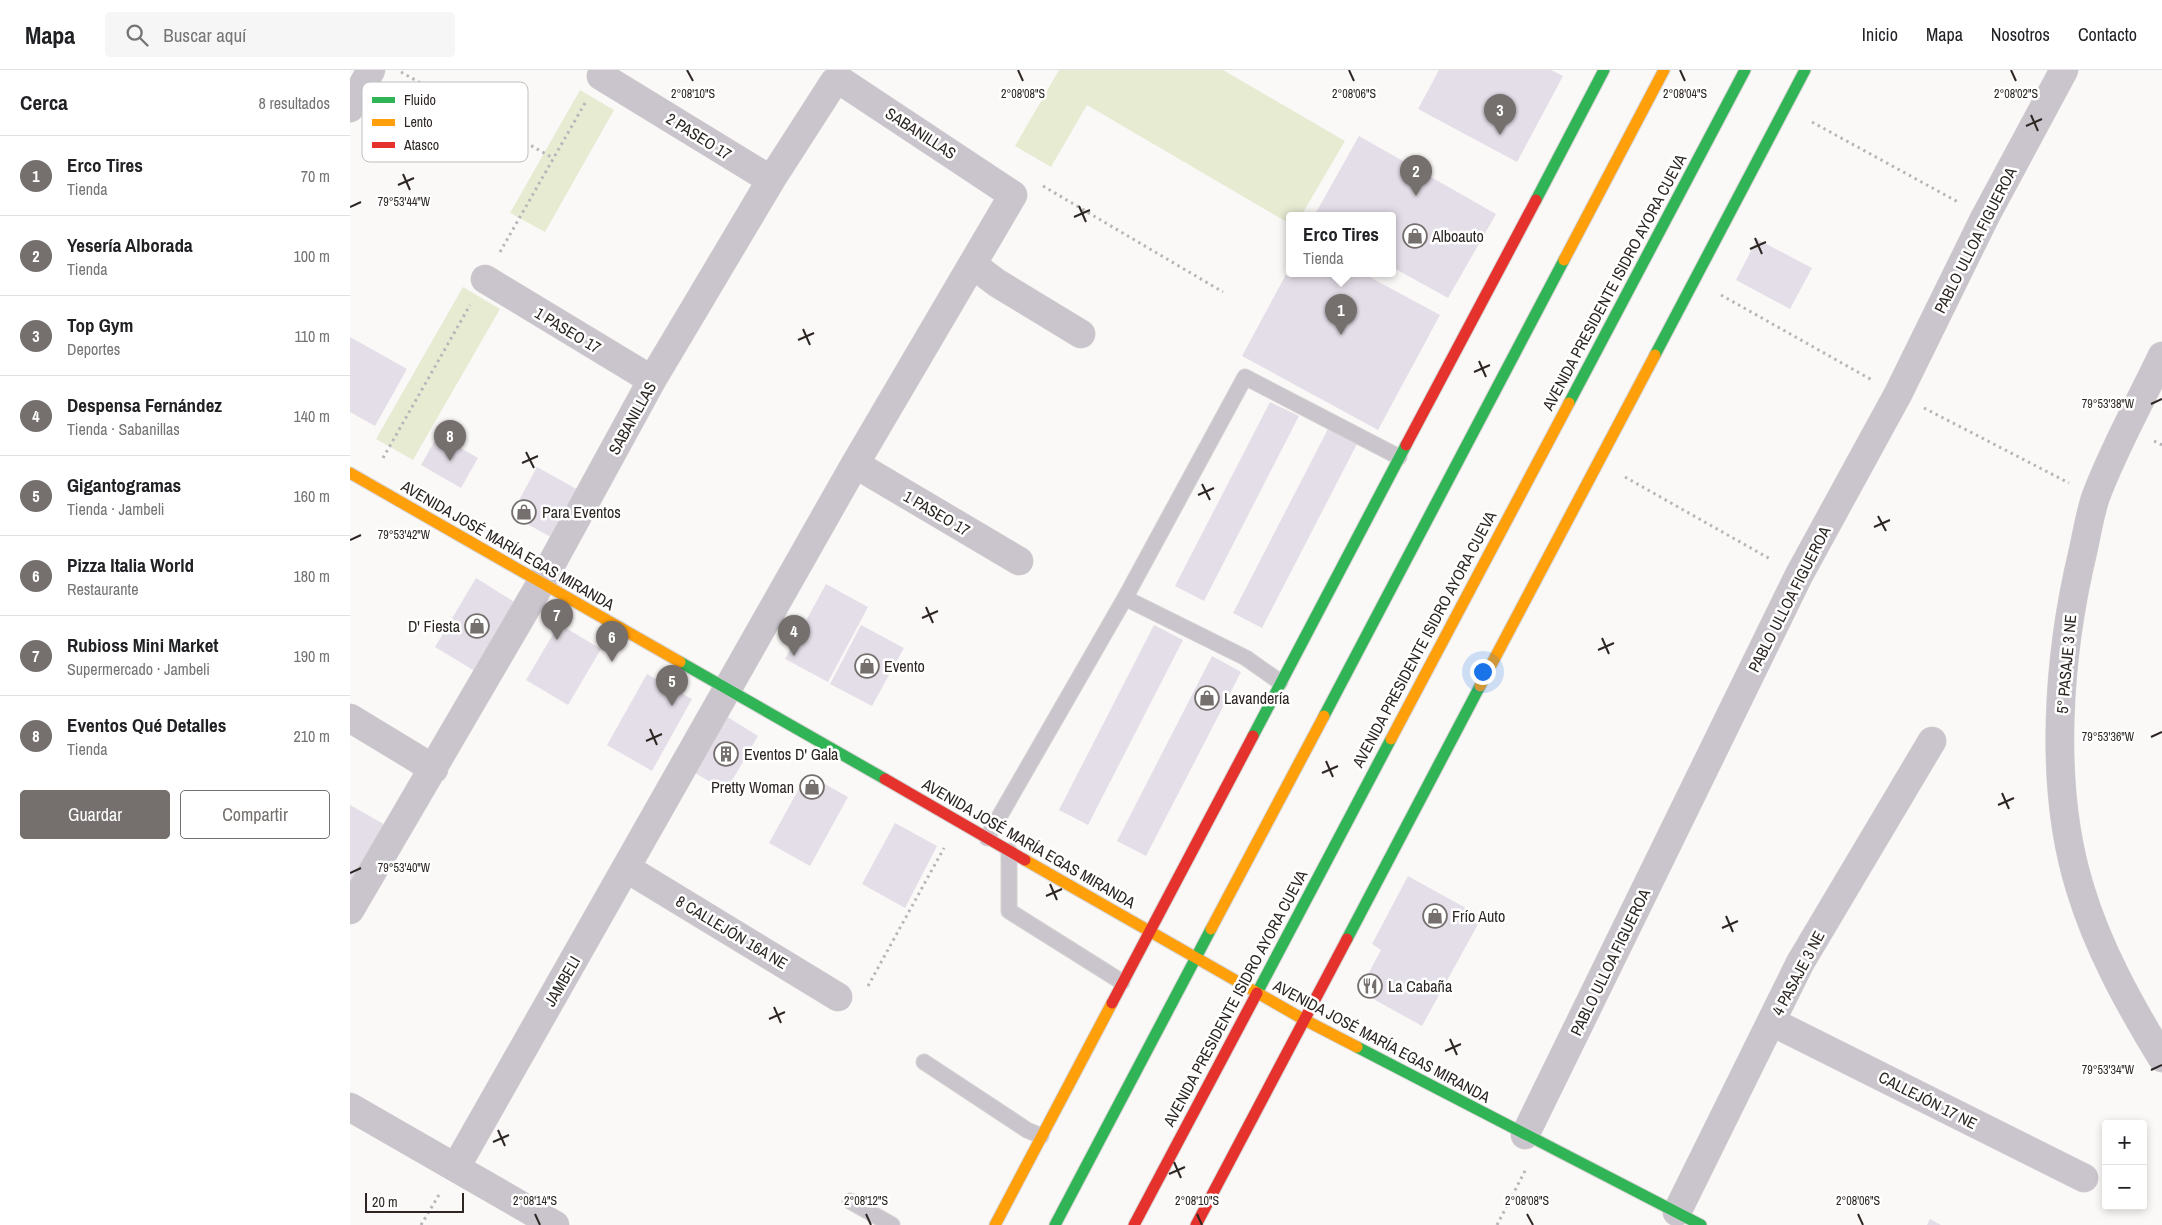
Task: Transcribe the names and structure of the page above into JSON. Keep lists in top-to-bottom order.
{
  "streets": {
    "main road": ["AVENIDA PRESIDENTE ISIDRO AYORA CUEVA", "AVENIDA JOSÉ MARÍA EGAS MIRANDA"],
    "street": [
      "SABANILLAS",
      "2 PASEO 17",
      "PABLO ULLOA FIGUEROA",
      "1 PASEO 17",
      "5° PASAJE 3 NE",
      "8 CALLEJÓN 16A NE",
      "4 PASAJE 3 NE",
      "JAMBELI",
      "CALLEJÓN 17 NE"
    ]
  },
  "crossings": [
    ["SABANILLAS", "2 PASEO 17"],
    ["SABANILLAS", "1 PASEO 17"],
    ["SABANILLAS", "AVENIDA JOSÉ MARÍA EGAS MIRANDA"],
    ["PABLO ULLOA FIGUEROA", "AVENIDA JOSÉ MARÍA EGAS MIRANDA"],
    ["AVENIDA PRESIDENTE ISIDRO AYORA CUEVA", "AVENIDA JOSÉ MARÍA EGAS MIRANDA"],
    ["AVENIDA JOSÉ MARÍA EGAS MIRANDA", "4 PASAJE 3 NE"],
    ["AVENIDA JOSÉ MARÍA EGAS MIRANDA", "JAMBELI"],
    ["8 CALLEJÓN 16A NE", "JAMBELI"],
    ["4 PASAJE 3 NE", "CALLEJÓN 17 NE"]
  ],
  "places": {
    "shop": [
      "Alboauto",
      "Para Eventos",
      "D' Fiesta",
      "Evento",
      "Lavandería",
      "Pretty Woman",
      "Frío Auto"
    ],
    "building": ["Eventos D' Gala"],
    "restaurant": ["La Cabaña"]
  },
  "legend": ["Fluido", "Lento", "Atasco"],
  "scale_bar": "20 m",
  "page": {
    "header": "Mapa",
    "search": "Buscar aquí",
    "nav": [
      "Inicio",
      "Mapa",
      "Nosotros",
      "Contacto"
    ],
    "heading": ["Cerca", "8 resultados"],
    "pins": [
      "3",
      "2",
      "1",
      "8",
      "7",
      "4",
      "6",
      "5"
    ],
    "list": [
      {
        "mark": "1",
        "name": "Erco Tires",
        "note": "Tienda",
        "value": "70 m"
      },
      {
        "mark": "2",
        "name": "Yesería Alborada",
        "note": "Tienda",
        "value": "100 m"
      },
      {
        "mark": "3",
        "name": "Top Gym",
        "note": "Deportes",
        "value": "110 m"
      },
      {
        "mark": "4",
        "name": "Despensa Fernández",
        "note": "Tienda · Sabanillas",
        "value": "140 m"
      },
      {
        "mark": "5",
        "name": "Gigantogramas",
        "note": "Tienda · Jambeli",
        "value": "160 m"
      },
      {
        "mark": "6",
        "name": "Pizza Italia World",
        "note": "Restaurante",
        "value": "180 m"
      },
      {
        "mark": "7",
        "name": "Rubioss Mini Market",
        "note": "Supermercado · Jambeli",
        "value": "190 m"
      },
      {
        "mark": "8",
        "name": "Eventos Qué Detalles",
        "note": "Tienda",
        "value": "210 m"
      }
    ],
    "popup": ["Erco Tires", "Tienda"],
    "buttons": ["Guardar", "Compartir"],
    "map_buttons": ["+", "−"],
    "scale": "20 m"
  },
  "coordinates": [
    "2°08'10\"S",
    "2°08'08\"S",
    "2°08'06\"S",
    "2°08'04\"S",
    "2°08'02\"S",
    "79°53'44\"W",
    "79°53'38\"W",
    "79°53'42\"W",
    "79°53'36\"W",
    "79°53'40\"W",
    "79°53'34\"W",
    "2°08'14\"S",
    "2°08'12\"S"
  ]
}
